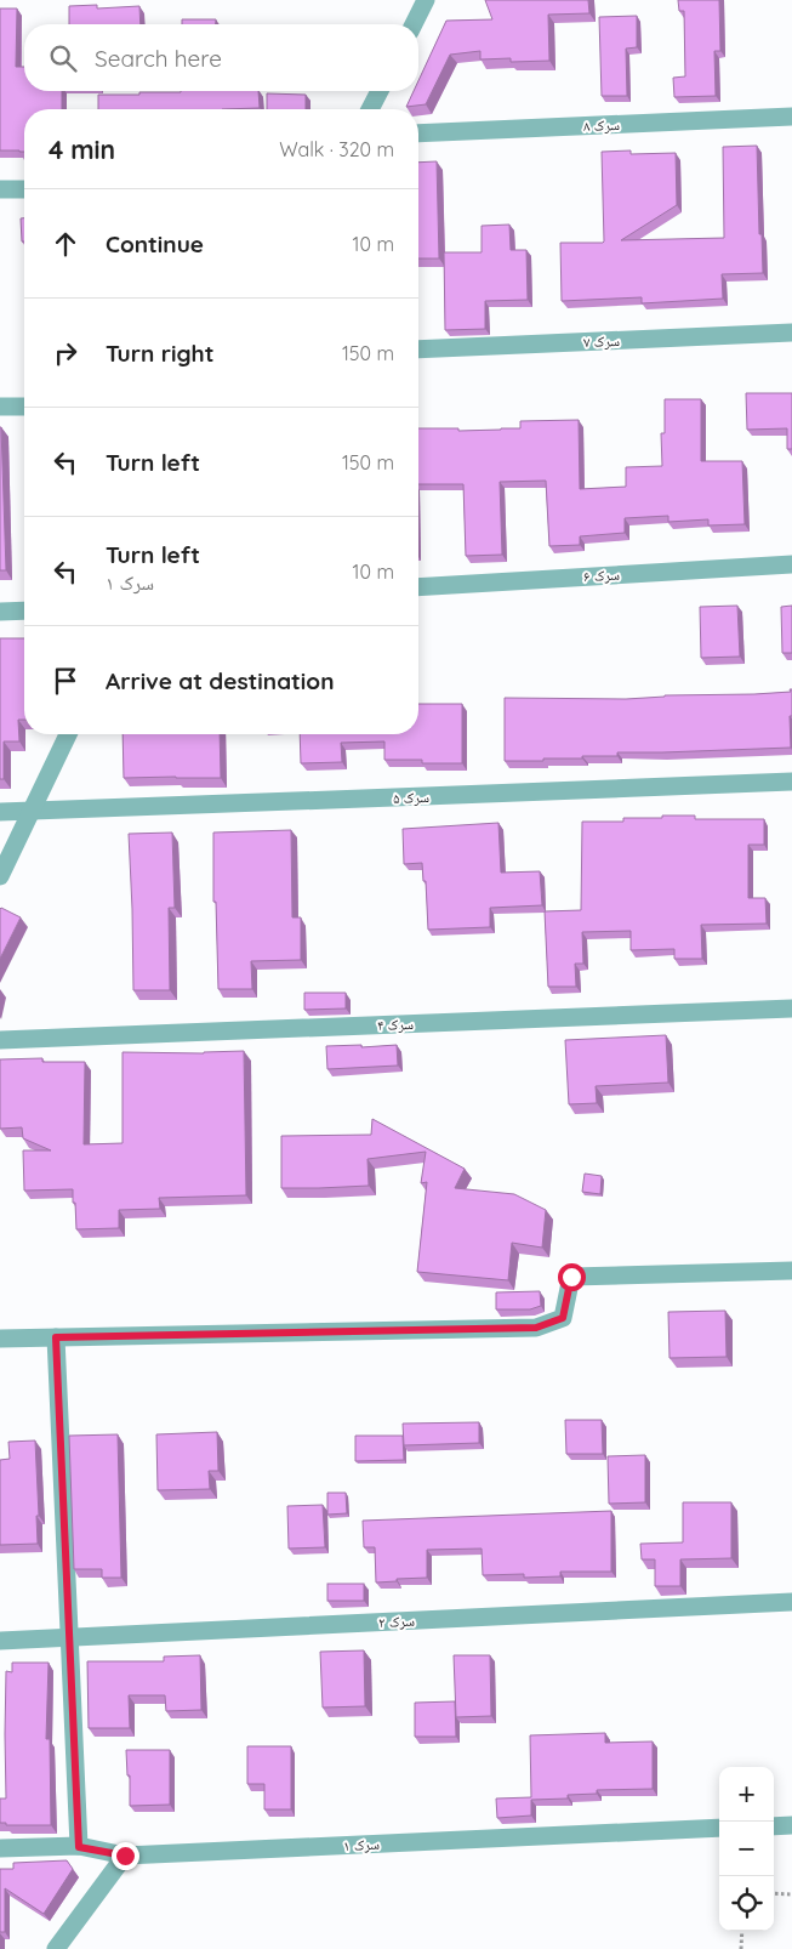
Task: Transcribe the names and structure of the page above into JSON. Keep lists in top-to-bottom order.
{
  "streets": {
    "street": [
      "سرک ۸",
      "سرک ۷",
      "سرک ۶",
      "سرک ۵",
      "سرک ۴",
      "سرک ۲",
      "سرک ۱"
    ]
  },
  "page": {
    "search": "Search here",
    "heading": ["4 min", "Walk · 320 m"],
    "list": [
      ["Continue", "10 m"],
      ["Turn right", "150 m"],
      ["Turn left", "150 m"],
      ["Turn left", "سرک ۱", "10 m"],
      "Arrive at destination"
    ],
    "map_buttons": ["+", "−"]
  }
}
